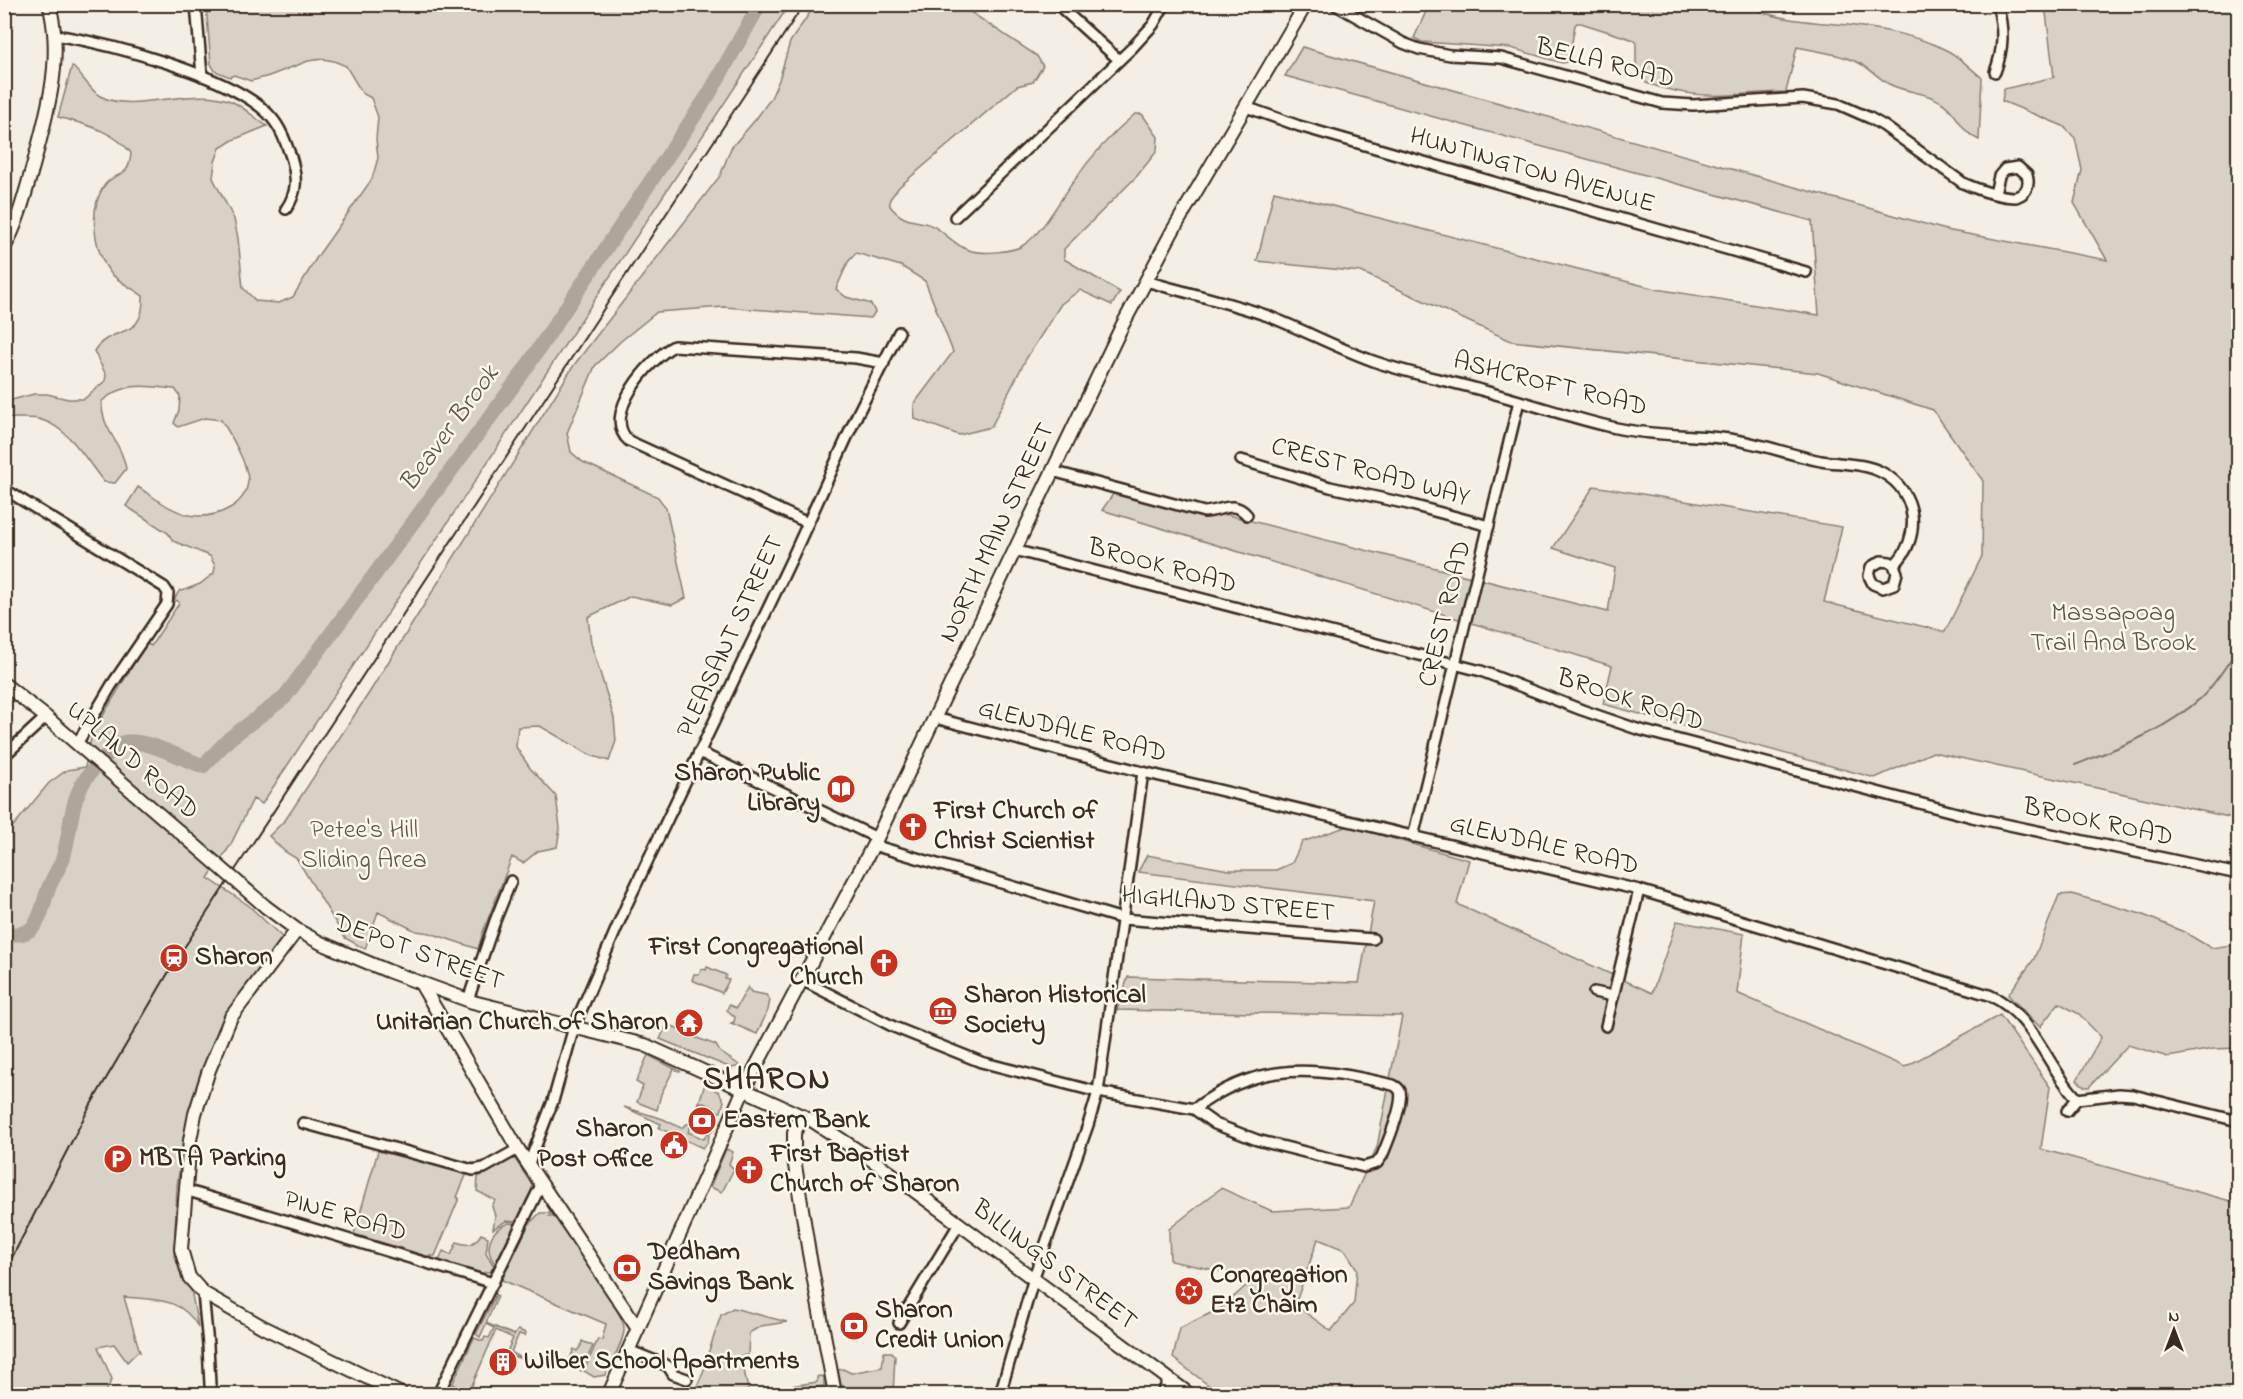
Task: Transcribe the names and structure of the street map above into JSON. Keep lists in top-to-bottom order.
{
  "streets": {
    "main road": [
      "NORTH MAIN STREET",
      "UPLAND ROAD",
      "DEPOT STREET",
      "BILLINGS STREET"
    ],
    "street": [
      "BELLA ROAD",
      "HUNTINGTON AVENUE",
      "ASHCROFT ROAD",
      "CREST ROAD WAY",
      "BROOK ROAD",
      "CREST ROAD",
      "PLEASANT STREET",
      "GLENDALE ROAD",
      "HIGHLAND STREET",
      "PINE ROAD"
    ]
  },
  "crossings": [
    ["HUNTINGTON AVENUE", "NORTH MAIN STREET"],
    ["ASHCROFT ROAD", "NORTH MAIN STREET"],
    ["ASHCROFT ROAD", "CREST ROAD"],
    ["CREST ROAD WAY", "CREST ROAD"],
    ["NORTH MAIN STREET", "BROOK ROAD"],
    ["NORTH MAIN STREET", "GLENDALE ROAD"],
    ["NORTH MAIN STREET", "HIGHLAND STREET"],
    ["NORTH MAIN STREET", "DEPOT STREET"],
    ["BROOK ROAD", "CREST ROAD"],
    ["CREST ROAD", "GLENDALE ROAD"],
    ["PLEASANT STREET", "HIGHLAND STREET"],
    ["PLEASANT STREET", "DEPOT STREET"],
    ["UPLAND ROAD", "DEPOT STREET"],
    ["DEPOT STREET", "BILLINGS STREET"]
  ],
  "districts": ["SHARON"],
  "water": ["Beaver Brook"],
  "parks": ["Massapoag Trail And Brook", "Petee's Hill Sliding Area"],
  "places": {
    "library": ["Sharon Public Library"],
    "church": ["First Church of Christ Scientist", "First Congregational Church", "First Baptist Church of Sharon"],
    "station": ["Sharon"],
    "museum": ["Sharon Historical Society"],
    "temple": ["Unitarian Church of Sharon"],
    "bank": ["Eastern Bank", "Dedham Savings Bank", "Sharon Credit Union"],
    "public building": ["Sharon Post Office"],
    "parking": ["MBTA Parking"],
    "synagogue": ["Congregation Etz Chaim"],
    "building": ["Wilber School Apartments"]
  },
  "north": "top"
}
